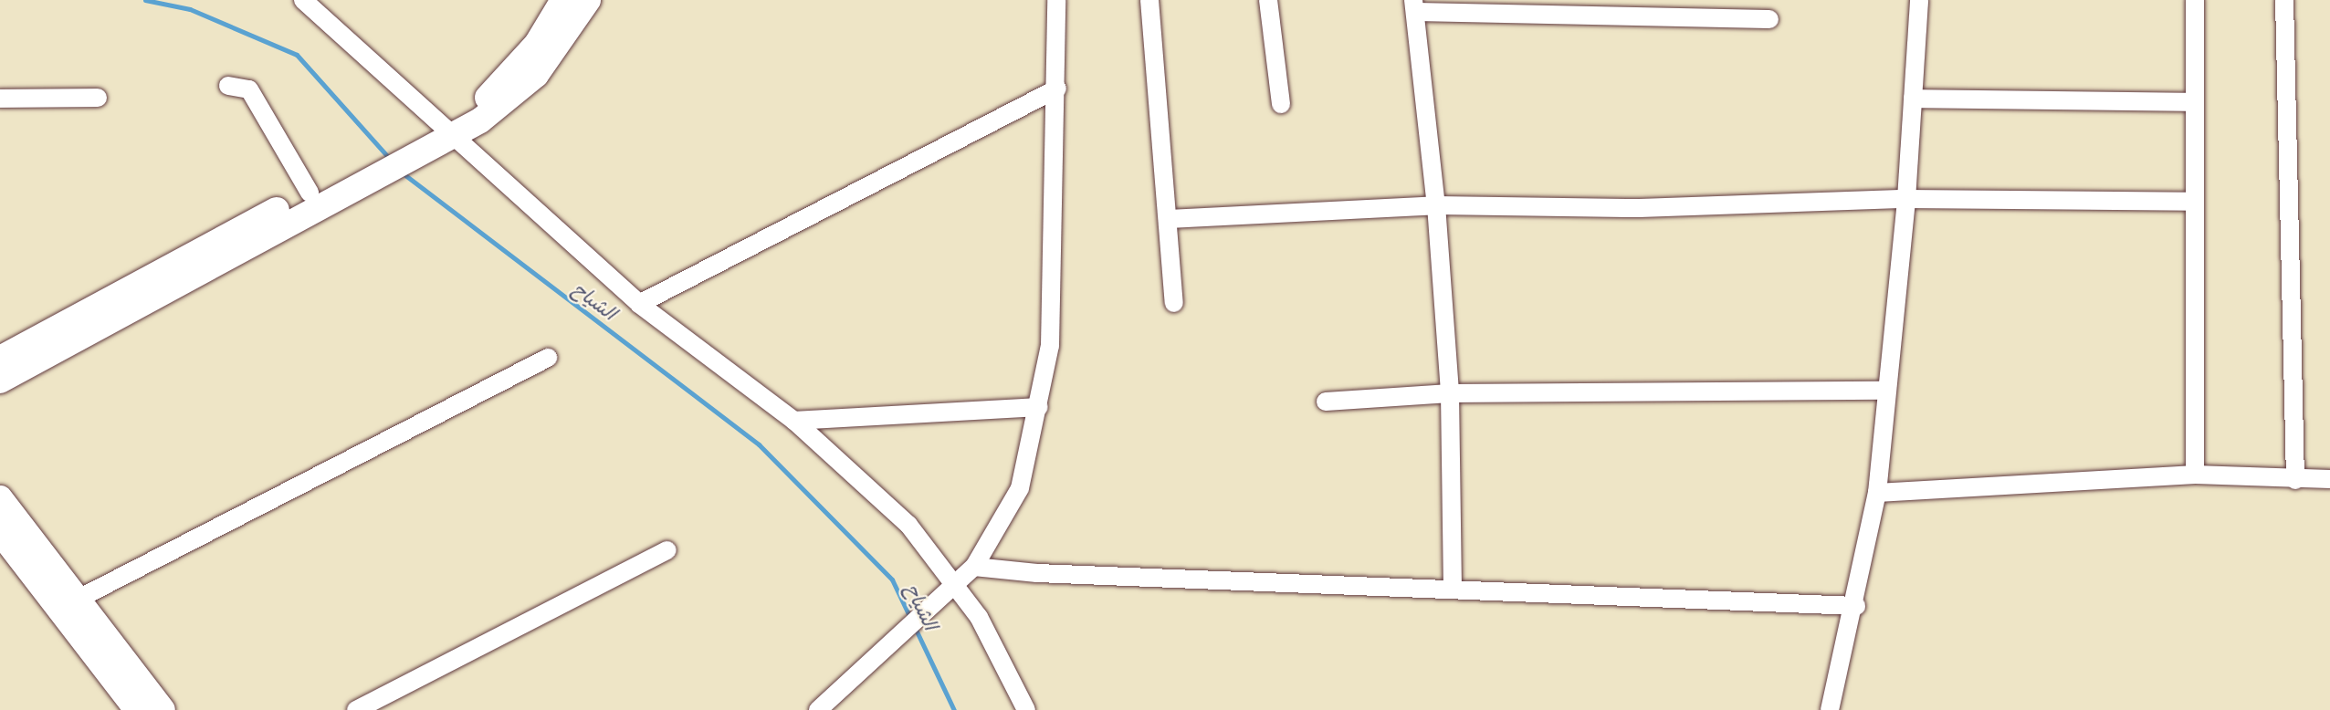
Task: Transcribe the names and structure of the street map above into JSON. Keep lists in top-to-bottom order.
{
  "water": ["الشياح"]
}
